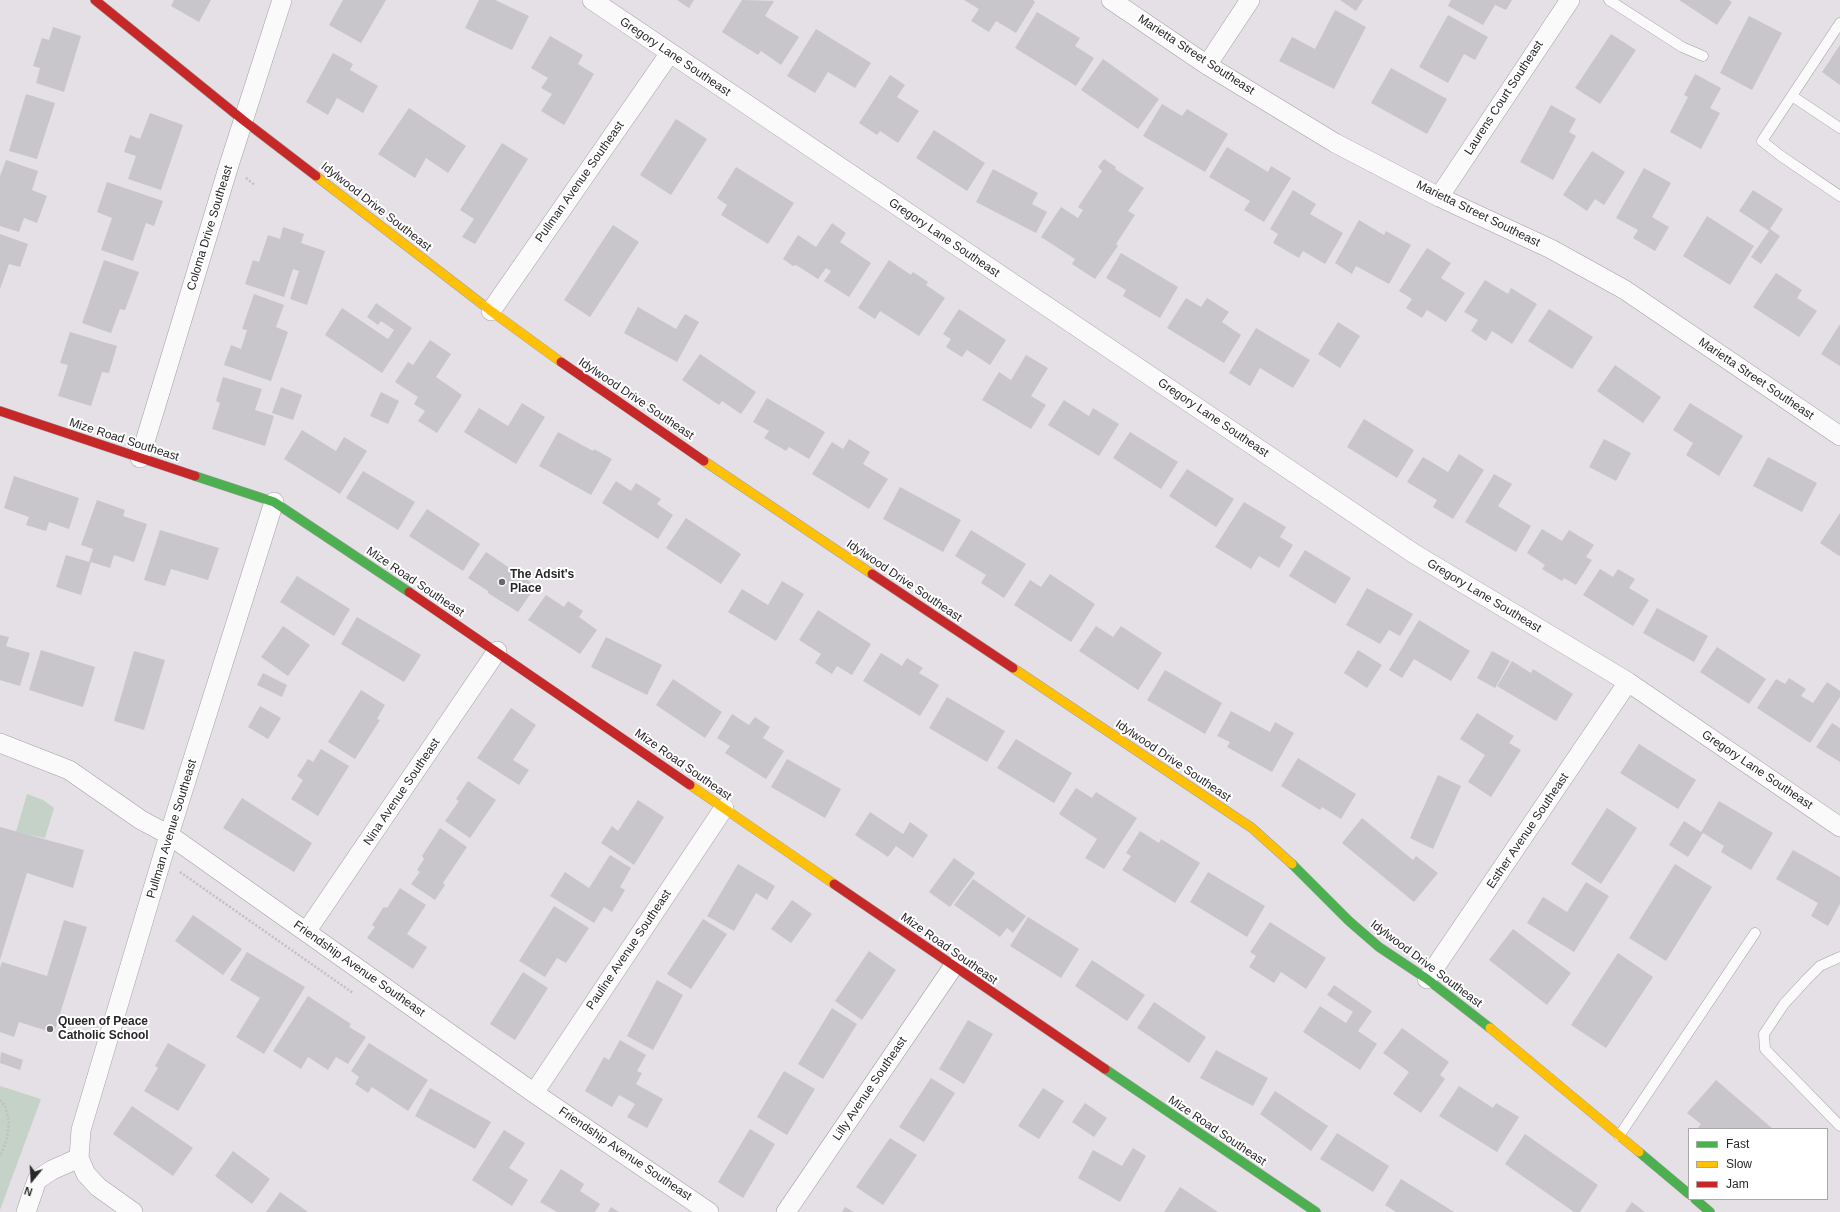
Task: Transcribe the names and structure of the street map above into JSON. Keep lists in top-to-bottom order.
{
  "streets": {
    "street": [
      "Marietta Street Southeast",
      "Gregory Lane Southeast",
      "Laurens Court Southeast",
      "Pullman Avenue Southeast",
      "Idylwood Drive Southeast",
      "Coloma Drive Southeast",
      "Mize Road Southeast",
      "Nina Avenue Southeast",
      "Esther Avenue Southeast",
      "Pauline Avenue Southeast",
      "Friendship Avenue Southeast",
      "Lilly Avenue Southeast"
    ]
  },
  "crossings": [
    ["Marietta Street Southeast", "Laurens Court Southeast"],
    ["Gregory Lane Southeast", "Pullman Avenue Southeast"],
    ["Gregory Lane Southeast", "Esther Avenue Southeast"],
    ["Pullman Avenue Southeast", "Idylwood Drive Southeast"],
    ["Pullman Avenue Southeast", "Mize Road Southeast"],
    ["Pullman Avenue Southeast", "Friendship Avenue Southeast"],
    ["Idylwood Drive Southeast", "Coloma Drive Southeast"],
    ["Idylwood Drive Southeast", "Esther Avenue Southeast"],
    ["Coloma Drive Southeast", "Mize Road Southeast"],
    ["Mize Road Southeast", "Nina Avenue Southeast"],
    ["Mize Road Southeast", "Pauline Avenue Southeast"],
    ["Mize Road Southeast", "Lilly Avenue Southeast"],
    ["Nina Avenue Southeast", "Friendship Avenue Southeast"],
    ["Pauline Avenue Southeast", "Friendship Avenue Southeast"]
  ],
  "places": ["The Adsit's Place", "Queen of Peace Catholic School"],
  "legend": ["Fast", "Slow", "Jam"],
  "north": "bottom"
}
